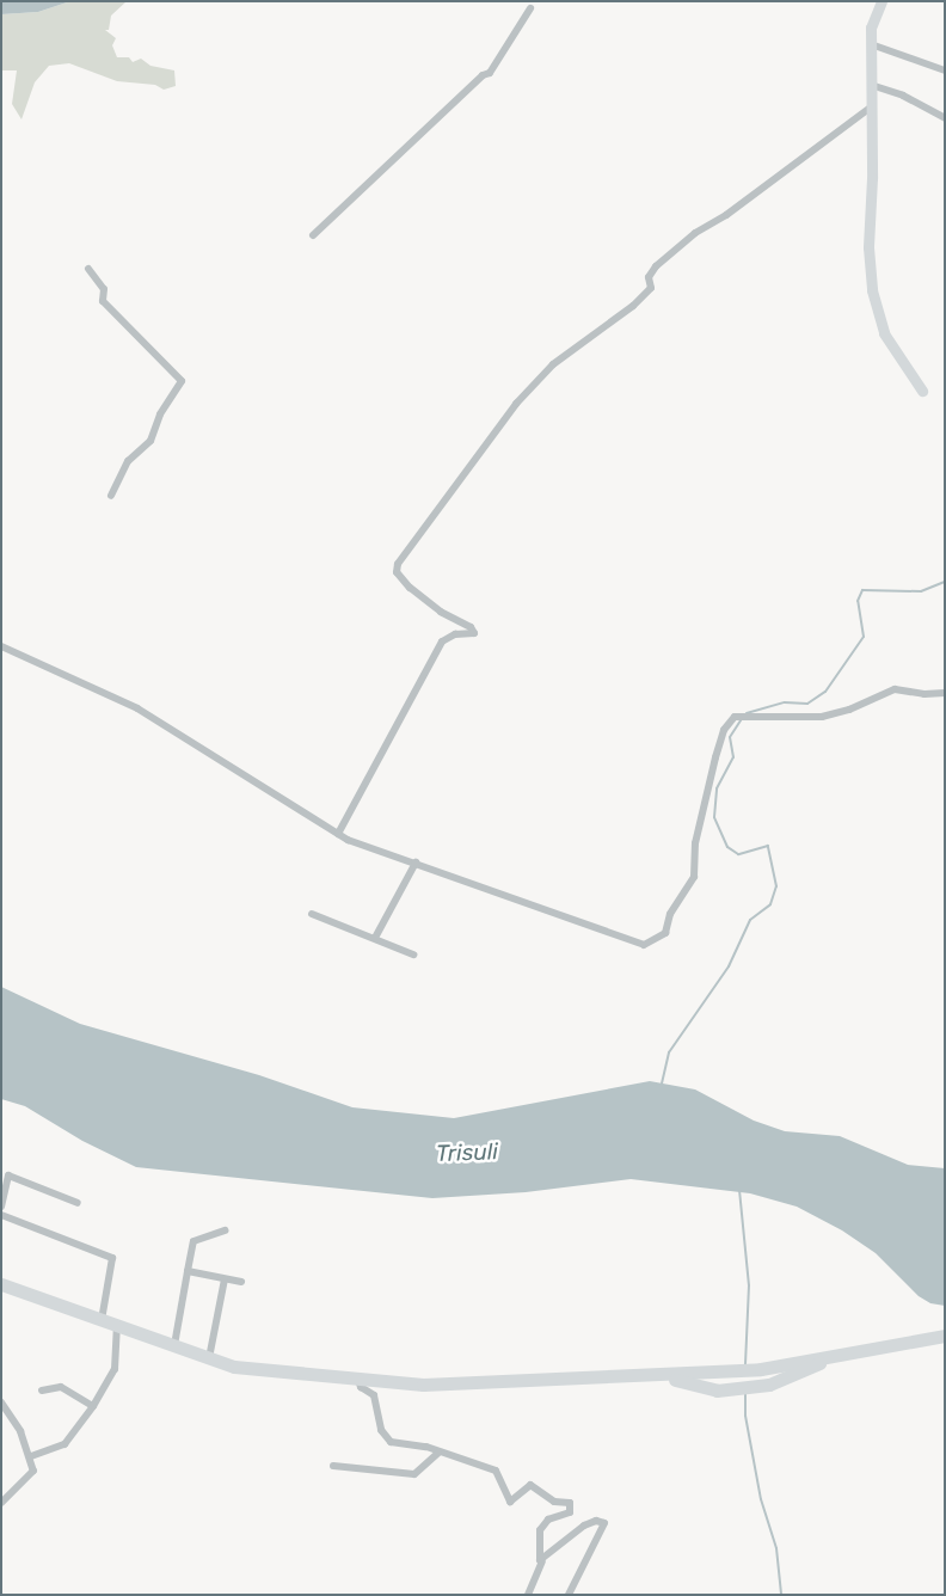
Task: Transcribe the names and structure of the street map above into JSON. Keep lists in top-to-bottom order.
{
  "water": ["Trisuli"]
}
